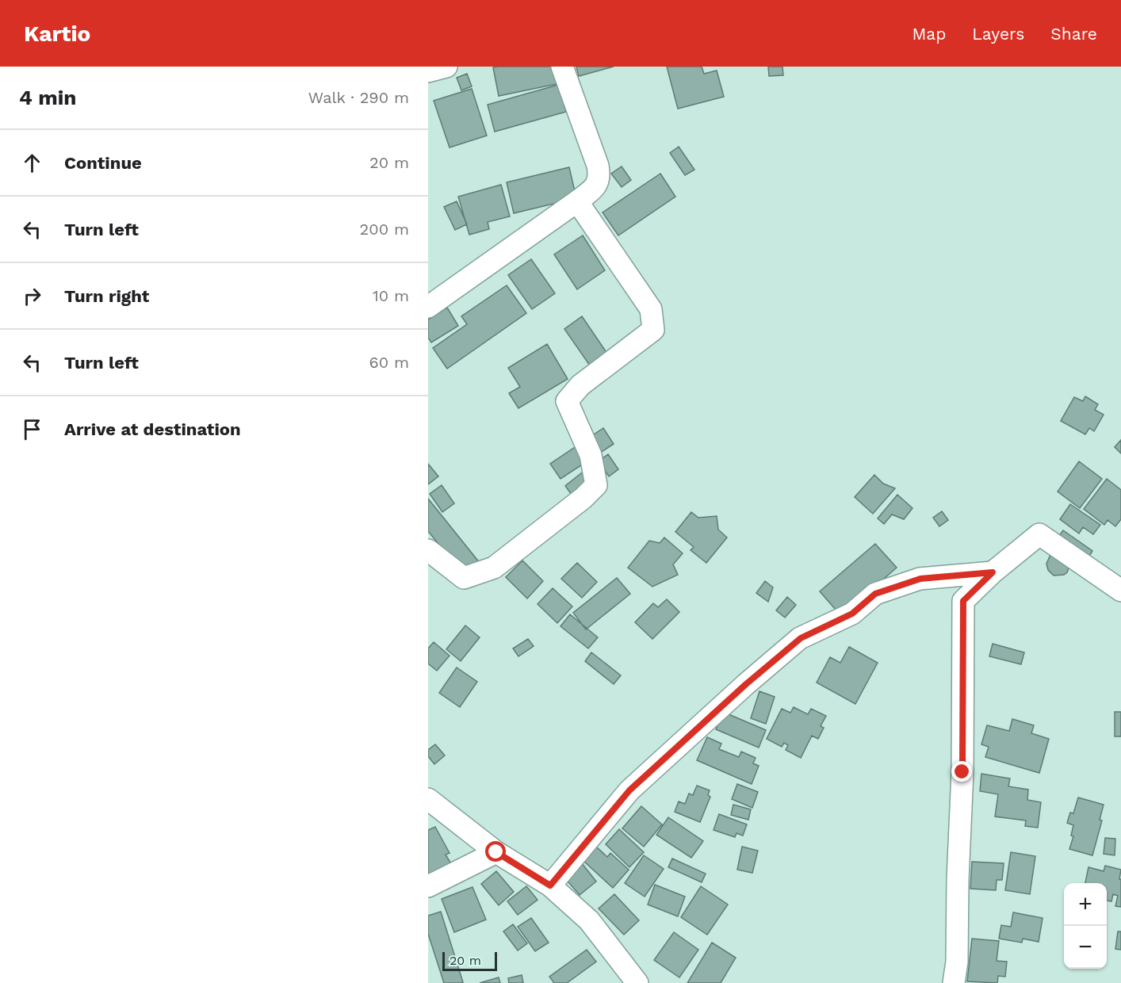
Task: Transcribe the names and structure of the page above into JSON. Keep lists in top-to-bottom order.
{
  "scale_bar": "20 m",
  "page": {
    "header": "Kartio",
    "nav": ["Map", "Layers", "Share"],
    "heading": ["4 min", "Walk · 290 m"],
    "list": [
      ["Continue", "20 m"],
      ["Turn left", "200 m"],
      ["Turn right", "10 m"],
      ["Turn left", "60 m"],
      "Arrive at destination"
    ],
    "map_buttons": ["+", "−"],
    "scale": "20 m"
  }
}
